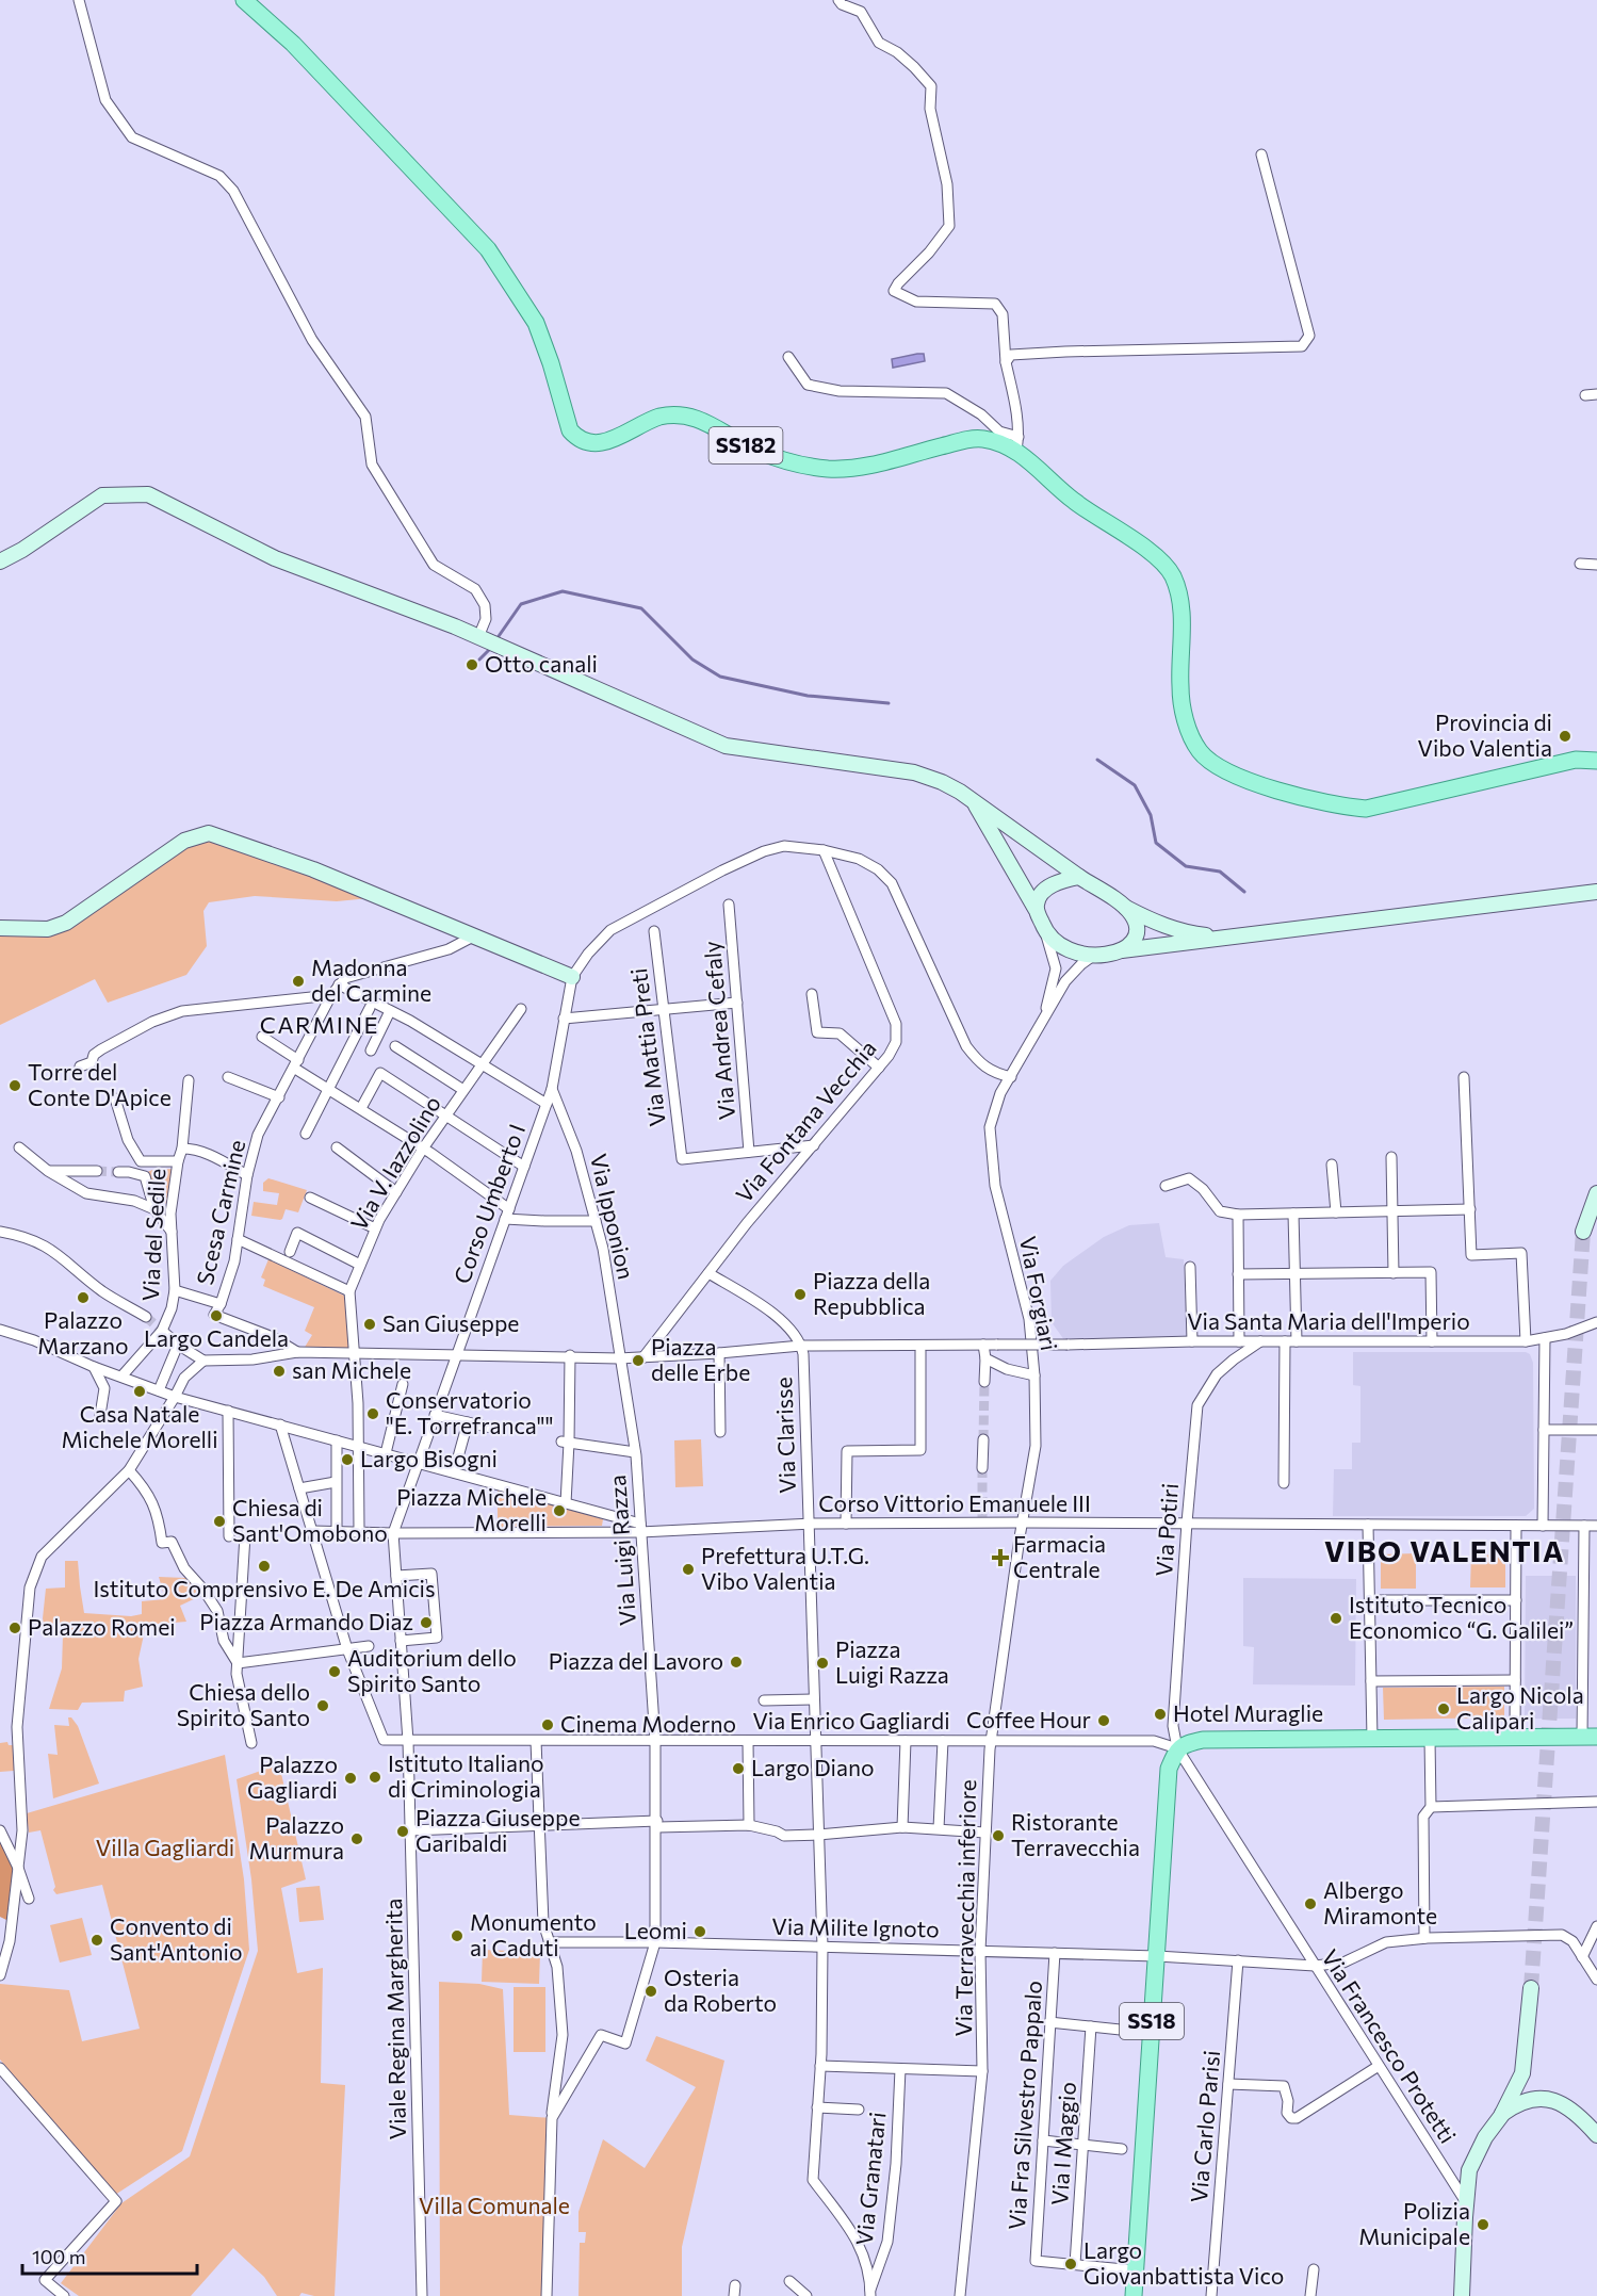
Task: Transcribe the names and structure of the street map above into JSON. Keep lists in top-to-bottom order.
{
  "streets": {
    "main road": ["SS182", "SS18"],
    "street": [
      "Via Andrea Cefaly",
      "Via Mattia Preti",
      "Via Fontana Vecchia",
      "Via V. Iazzolino",
      "Corso Umberto I",
      "Scesa Carmine",
      "Via Ipponion",
      "Via del Sedile",
      "Via Forgiari",
      "Via Santa Maria dell'Imperio",
      "Via Clarisse",
      "Corso Vittorio Emanuele III",
      "Via Potiri",
      "Via Luigi Razza",
      "Via Enrico Gagliardi",
      "Via Terravecchia inferiore",
      "Via Milite Ignoto",
      "Viale Regina Margherita",
      "Via Francesco Protetti",
      "Via Fra Silvestro Pappalo",
      "Via Carlo Parisi",
      "Via I Maggio",
      "Via Granatari"
    ]
  },
  "crossings": [
    ["Via Andrea Cefaly", "Via Mattia Preti"],
    ["Via Fontana Vecchia", "Via Santa Maria dell'Imperio"],
    ["Via V. Iazzolino", "Via Santa Maria dell'Imperio"],
    ["Via V. Iazzolino", "Corso Vittorio Emanuele III"],
    ["Corso Umberto I", "Via Ipponion"],
    ["Corso Umberto I", "Via Santa Maria dell'Imperio"],
    ["Corso Umberto I", "Corso Vittorio Emanuele III"],
    ["Corso Umberto I", "Via Enrico Gagliardi"],
    ["Corso Umberto I", "Viale Regina Margherita"],
    ["Scesa Carmine", "Via Santa Maria dell'Imperio"],
    ["Via Ipponion", "Via Santa Maria dell'Imperio"],
    ["Via Ipponion", "Via Luigi Razza"],
    ["Via Forgiari", "Corso Vittorio Emanuele III"],
    ["Via Forgiari", "Via Terravecchia inferiore"],
    ["Via Santa Maria dell'Imperio", "Via Clarisse"],
    ["Via Santa Maria dell'Imperio", "Via Potiri"],
    ["Via Santa Maria dell'Imperio", "Via Luigi Razza"],
    ["Via Clarisse", "Corso Vittorio Emanuele III"],
    ["Via Clarisse", "Via Enrico Gagliardi"],
    ["Via Clarisse", "Via Milite Ignoto"],
    ["Via Clarisse", "Via Granatari"],
    ["Corso Vittorio Emanuele III", "Via Potiri"],
    ["Corso Vittorio Emanuele III", "Via Luigi Razza"],
    ["Corso Vittorio Emanuele III", "Via Terravecchia inferiore"],
    ["Via Potiri", "Via Enrico Gagliardi"],
    ["Via Potiri", "SS18"],
    ["Via Potiri", "Via Francesco Protetti"],
    ["Via Luigi Razza", "Via Enrico Gagliardi"],
    ["Via Luigi Razza", "Via Milite Ignoto"],
    ["Via Enrico Gagliardi", "Via Terravecchia inferiore"],
    ["Via Enrico Gagliardi", "Viale Regina Margherita"],
    ["Via Enrico Gagliardi", "SS18"],
    ["Via Enrico Gagliardi", "Via Francesco Protetti"],
    ["Via Terravecchia inferiore", "Via Milite Ignoto"],
    ["Via Milite Ignoto", "SS18"],
    ["Via Milite Ignoto", "Via Francesco Protetti"],
    ["Via Milite Ignoto", "Via Fra Silvestro Pappalo"],
    ["Via Milite Ignoto", "Via Carlo Parisi"],
    ["SS18", "Via Francesco Protetti"],
    ["Via Fra Silvestro Pappalo", "Via I Maggio"]
  ],
  "districts": ["CARMINE", "VIBO VALENTIA"],
  "parks": ["Villa Gagliardi", "Villa Comunale"],
  "places": {
    "other": [
      "Otto canali",
      "Provincia di Vibo Valentia",
      "Madonna del Carmine",
      "Torre del Conte D'Apice",
      "Piazza della Repubblica",
      "Palazzo Marzano",
      "Largo Candela",
      "San Giuseppe",
      "Piazza delle Erbe",
      "san Michele",
      "Casa Natale Michele Morelli",
      "Conservatorio \"E. Torrefranca\"\"",
      "Largo Bisogni",
      "Piazza Michele Morelli",
      "Chiesa di Sant'Omobono",
      "Istituto Comprensivo E. De Amicis",
      "Prefettura U.T.G. Vibo Valentia",
      "Istituto Tecnico Economico “G. Galilei”",
      "Piazza Armando Diaz",
      "Palazzo Romei",
      "Piazza del Lavoro",
      "Piazza Luigi Razza",
      "Auditorium dello Spirito Santo",
      "Chiesa dello Spirito Santo",
      "Largo Nicola Calipari",
      "Hotel Muraglie",
      "Coffee Hour",
      "Cinema Moderno",
      "Largo Diano",
      "Istituto Italiano di Criminologia",
      "Palazzo Gagliardi",
      "Piazza Giuseppe Garibaldi",
      "Ristorante Terravecchia",
      "Palazzo Murmura",
      "Albergo Miramonte",
      "Leomi",
      "Monumento ai Caduti",
      "Convento di Sant'Antonio",
      "Osteria da Roberto",
      "Polizia Municipale",
      "Largo Giovanbattista Vico"
    ],
    "health": ["Farmacia Centrale"]
  },
  "scale_bar": "100 m"
}
